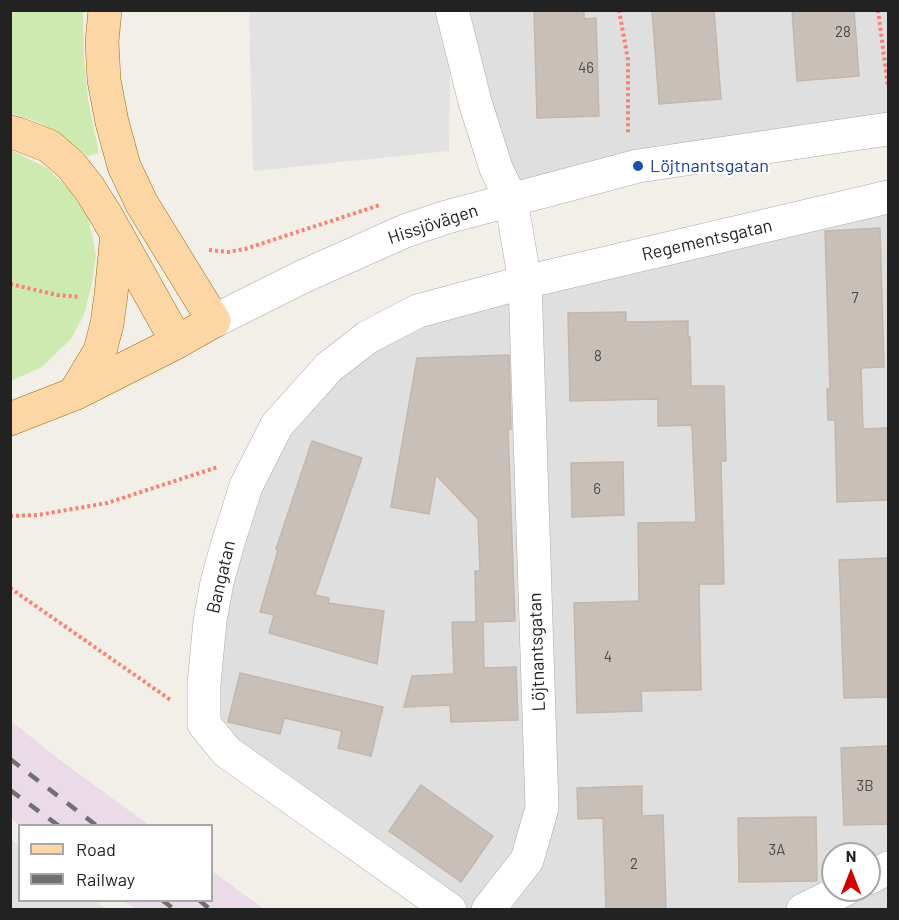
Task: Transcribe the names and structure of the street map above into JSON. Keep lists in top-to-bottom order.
{
  "streets": {
    "main road": ["Hissjövägen"],
    "street": ["Regementsgatan", "Bangatan", "Löjtnantsgatan"]
  },
  "crossings": [
    ["Hissjövägen", "Löjtnantsgatan"],
    ["Regementsgatan", "Bangatan"],
    ["Regementsgatan", "Löjtnantsgatan"],
    ["Bangatan", "Löjtnantsgatan"]
  ],
  "places": ["Löjtnantsgatan"],
  "house_numbers": [
    "28",
    "46",
    "7",
    "8",
    "6",
    "4",
    "3B",
    "3A",
    "2"
  ],
  "legend": ["Road", "Railway"],
  "north": "top"
}
